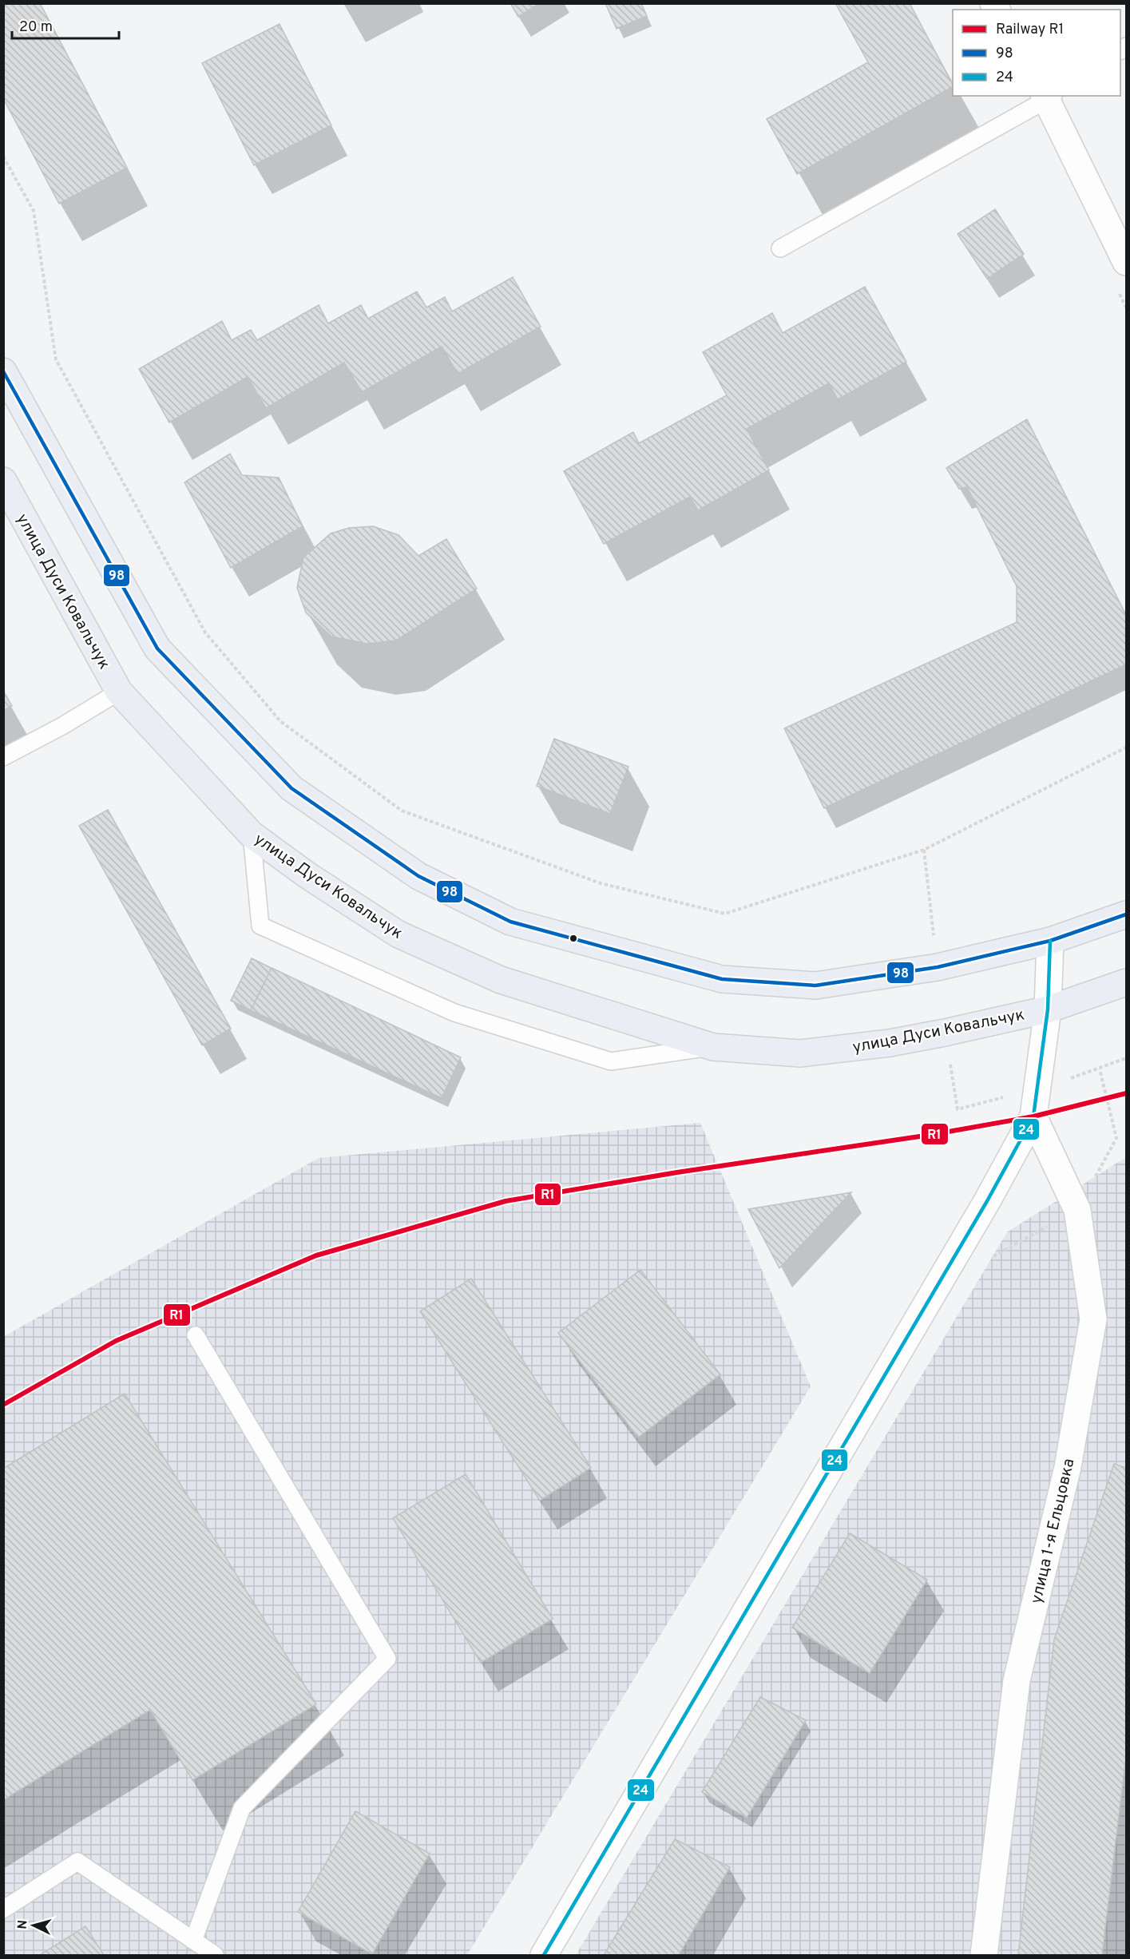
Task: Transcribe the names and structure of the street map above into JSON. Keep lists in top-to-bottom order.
{
  "streets": {
    "main road": ["улица Дуси Ковальчук"],
    "street": ["улица 1-я Ельцовка"]
  },
  "lines": ["transit line 98", "transit line 24", "rail line R1"],
  "legend": ["Railway R1", "98", "24"],
  "scale_bar": "20 m",
  "north": "left"
}
